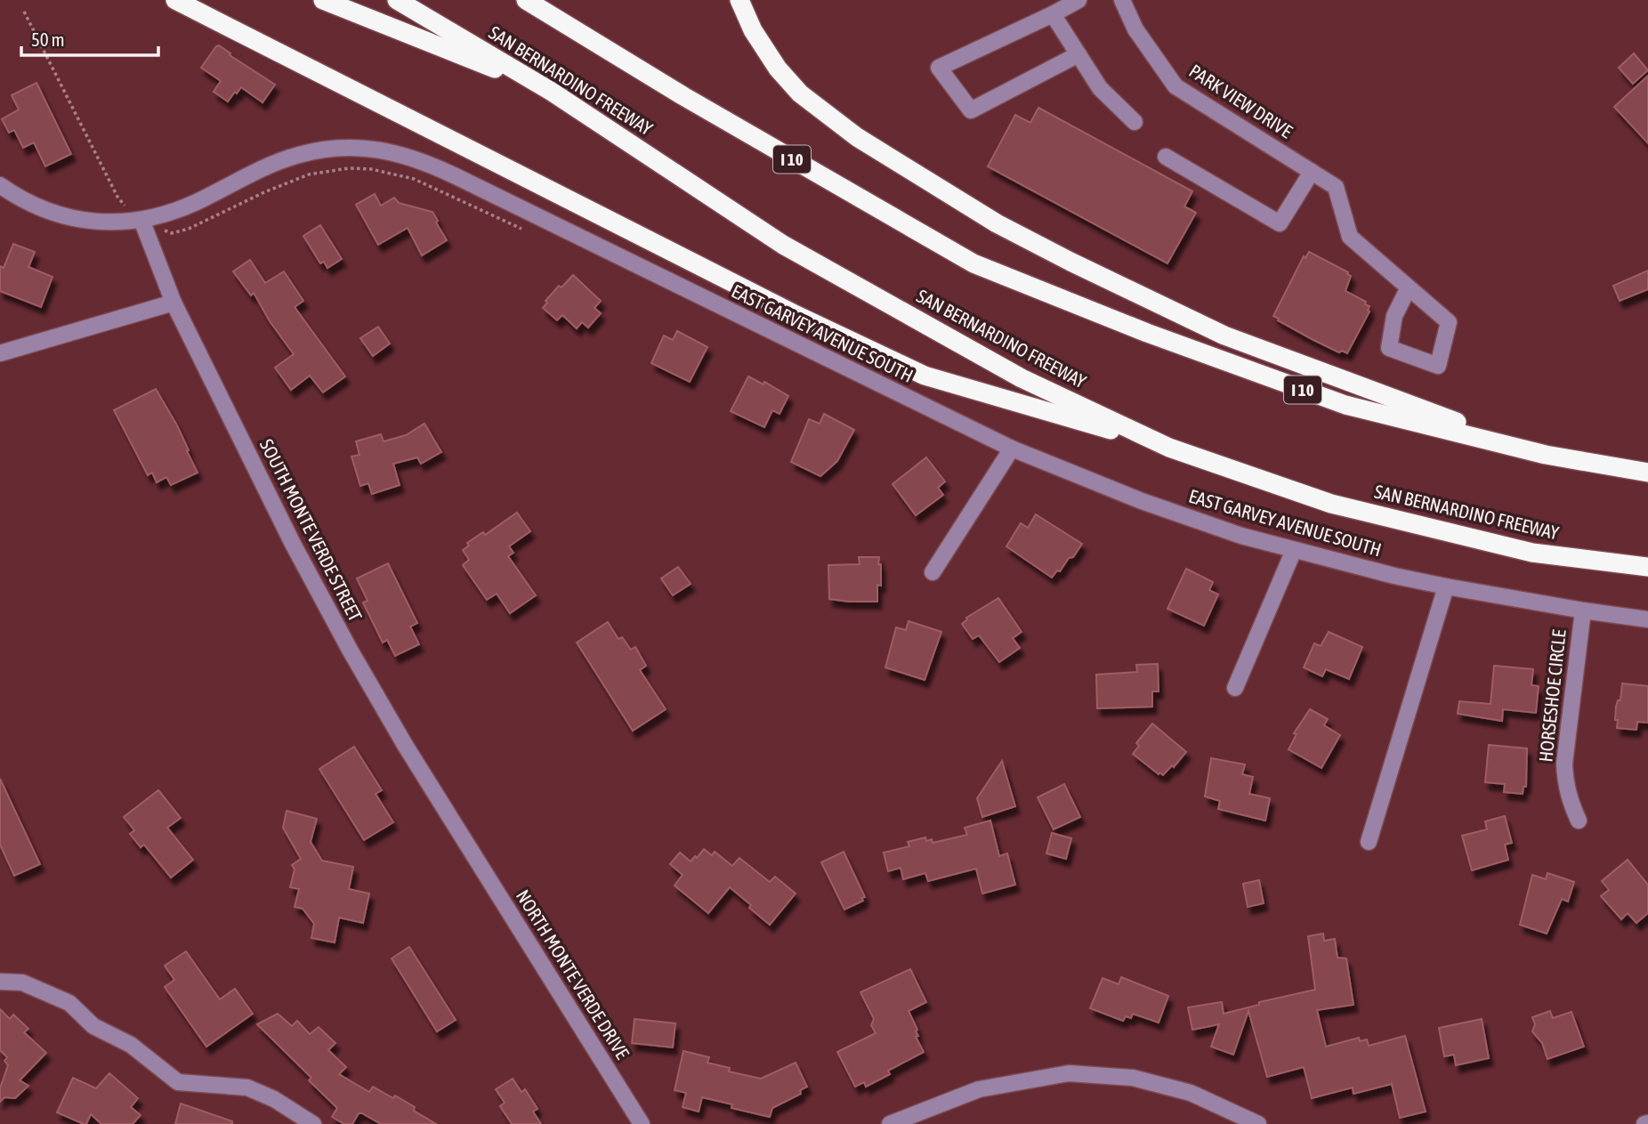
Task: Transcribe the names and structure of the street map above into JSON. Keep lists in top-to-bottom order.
{
  "streets": {
    "highway": ["SAN BERNARDINO FREEWAY", "I 10"],
    "street": [
      "PARK VIEW DRIVE",
      "EAST GARVEY AVENUE SOUTH",
      "SOUTH MONTE VERDE STREET",
      "HORSESHOE CIRCLE",
      "NORTH MONTE VERDE DRIVE"
    ]
  },
  "crossings": [
    ["EAST GARVEY AVENUE SOUTH", "SOUTH MONTE VERDE STREET"],
    ["EAST GARVEY AVENUE SOUTH", "HORSESHOE CIRCLE"],
    ["SOUTH MONTE VERDE STREET", "NORTH MONTE VERDE DRIVE"]
  ],
  "scale_bar": "50 m"
}
